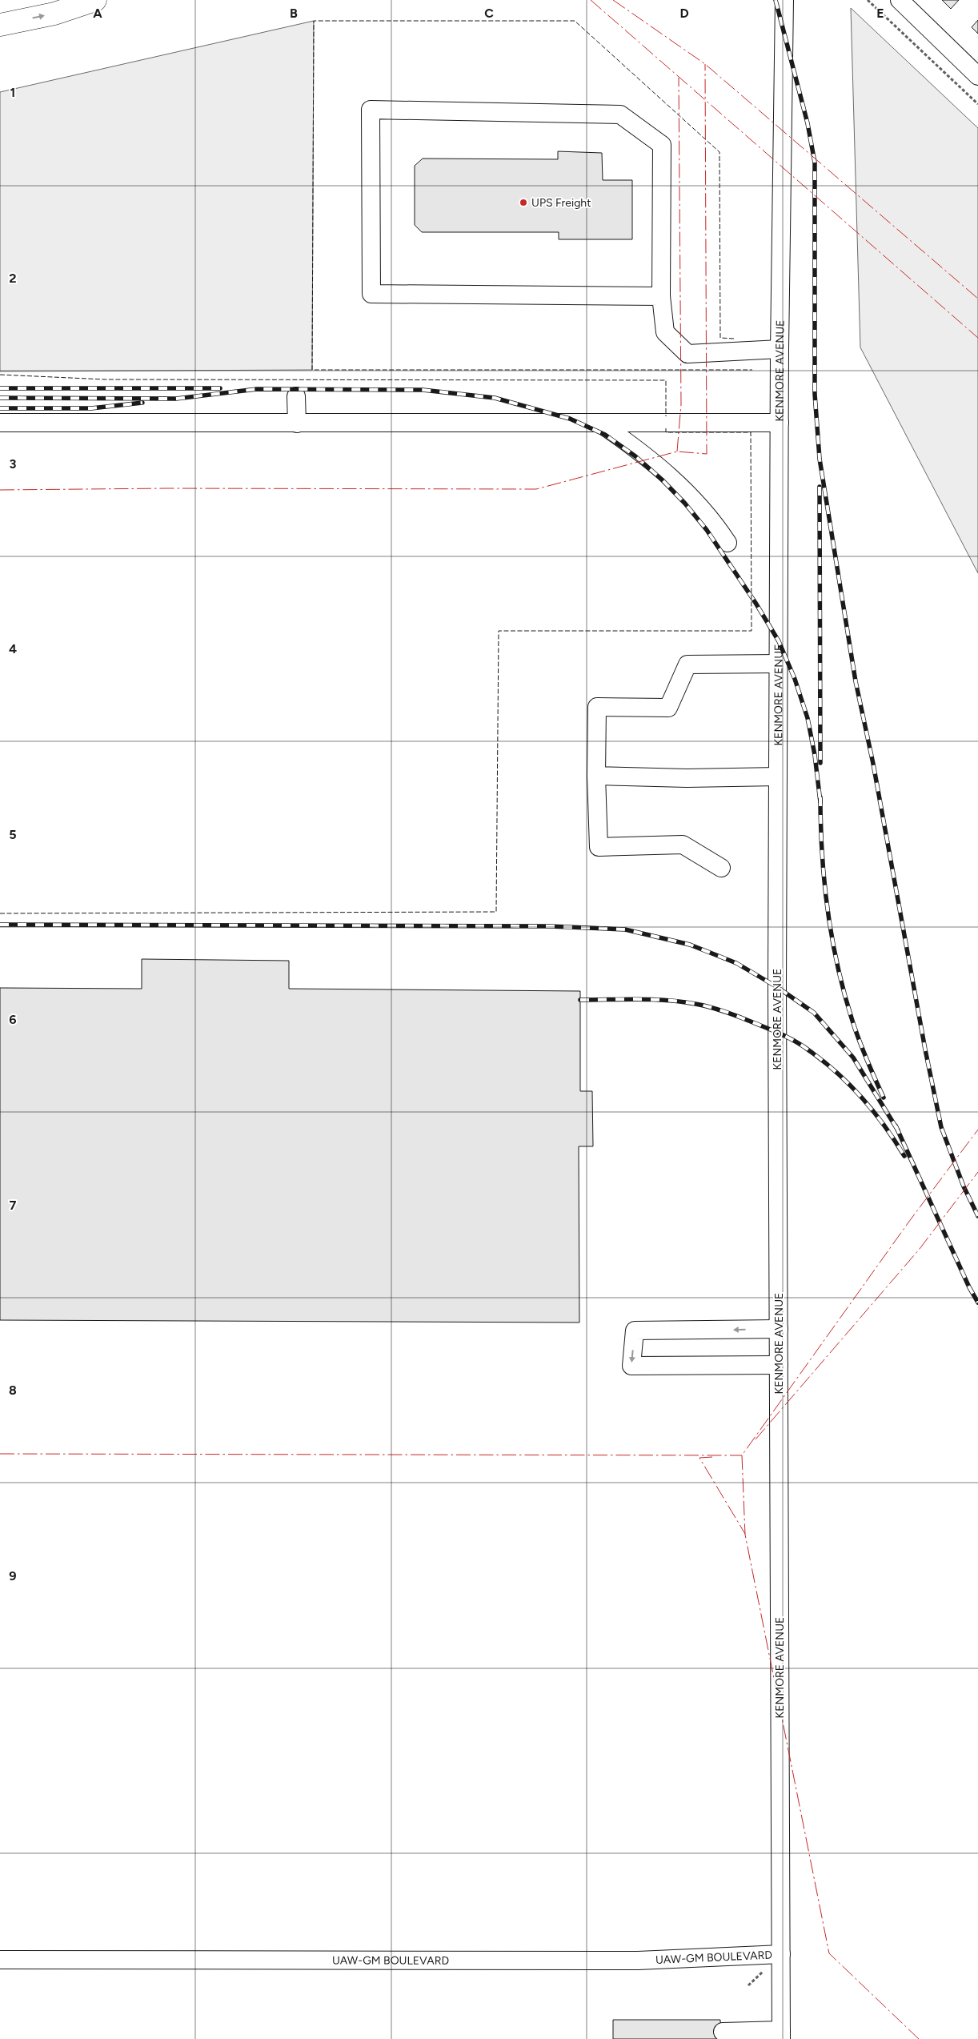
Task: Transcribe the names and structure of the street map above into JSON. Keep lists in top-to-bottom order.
{
  "streets": {
    "street": ["KENMORE AVENUE", "UAW-GM BOULEVARD"]
  },
  "crossings": [
    ["KENMORE AVENUE", "UAW-GM BOULEVARD"]
  ],
  "places": ["UPS Freight"],
  "grid": {
    "columns": [
      "A",
      "B",
      "C",
      "D",
      "E"
    ],
    "rows": [
      "1",
      "2",
      "3",
      "4",
      "5",
      "6",
      "7",
      "8",
      "9"
    ]
  }
}
